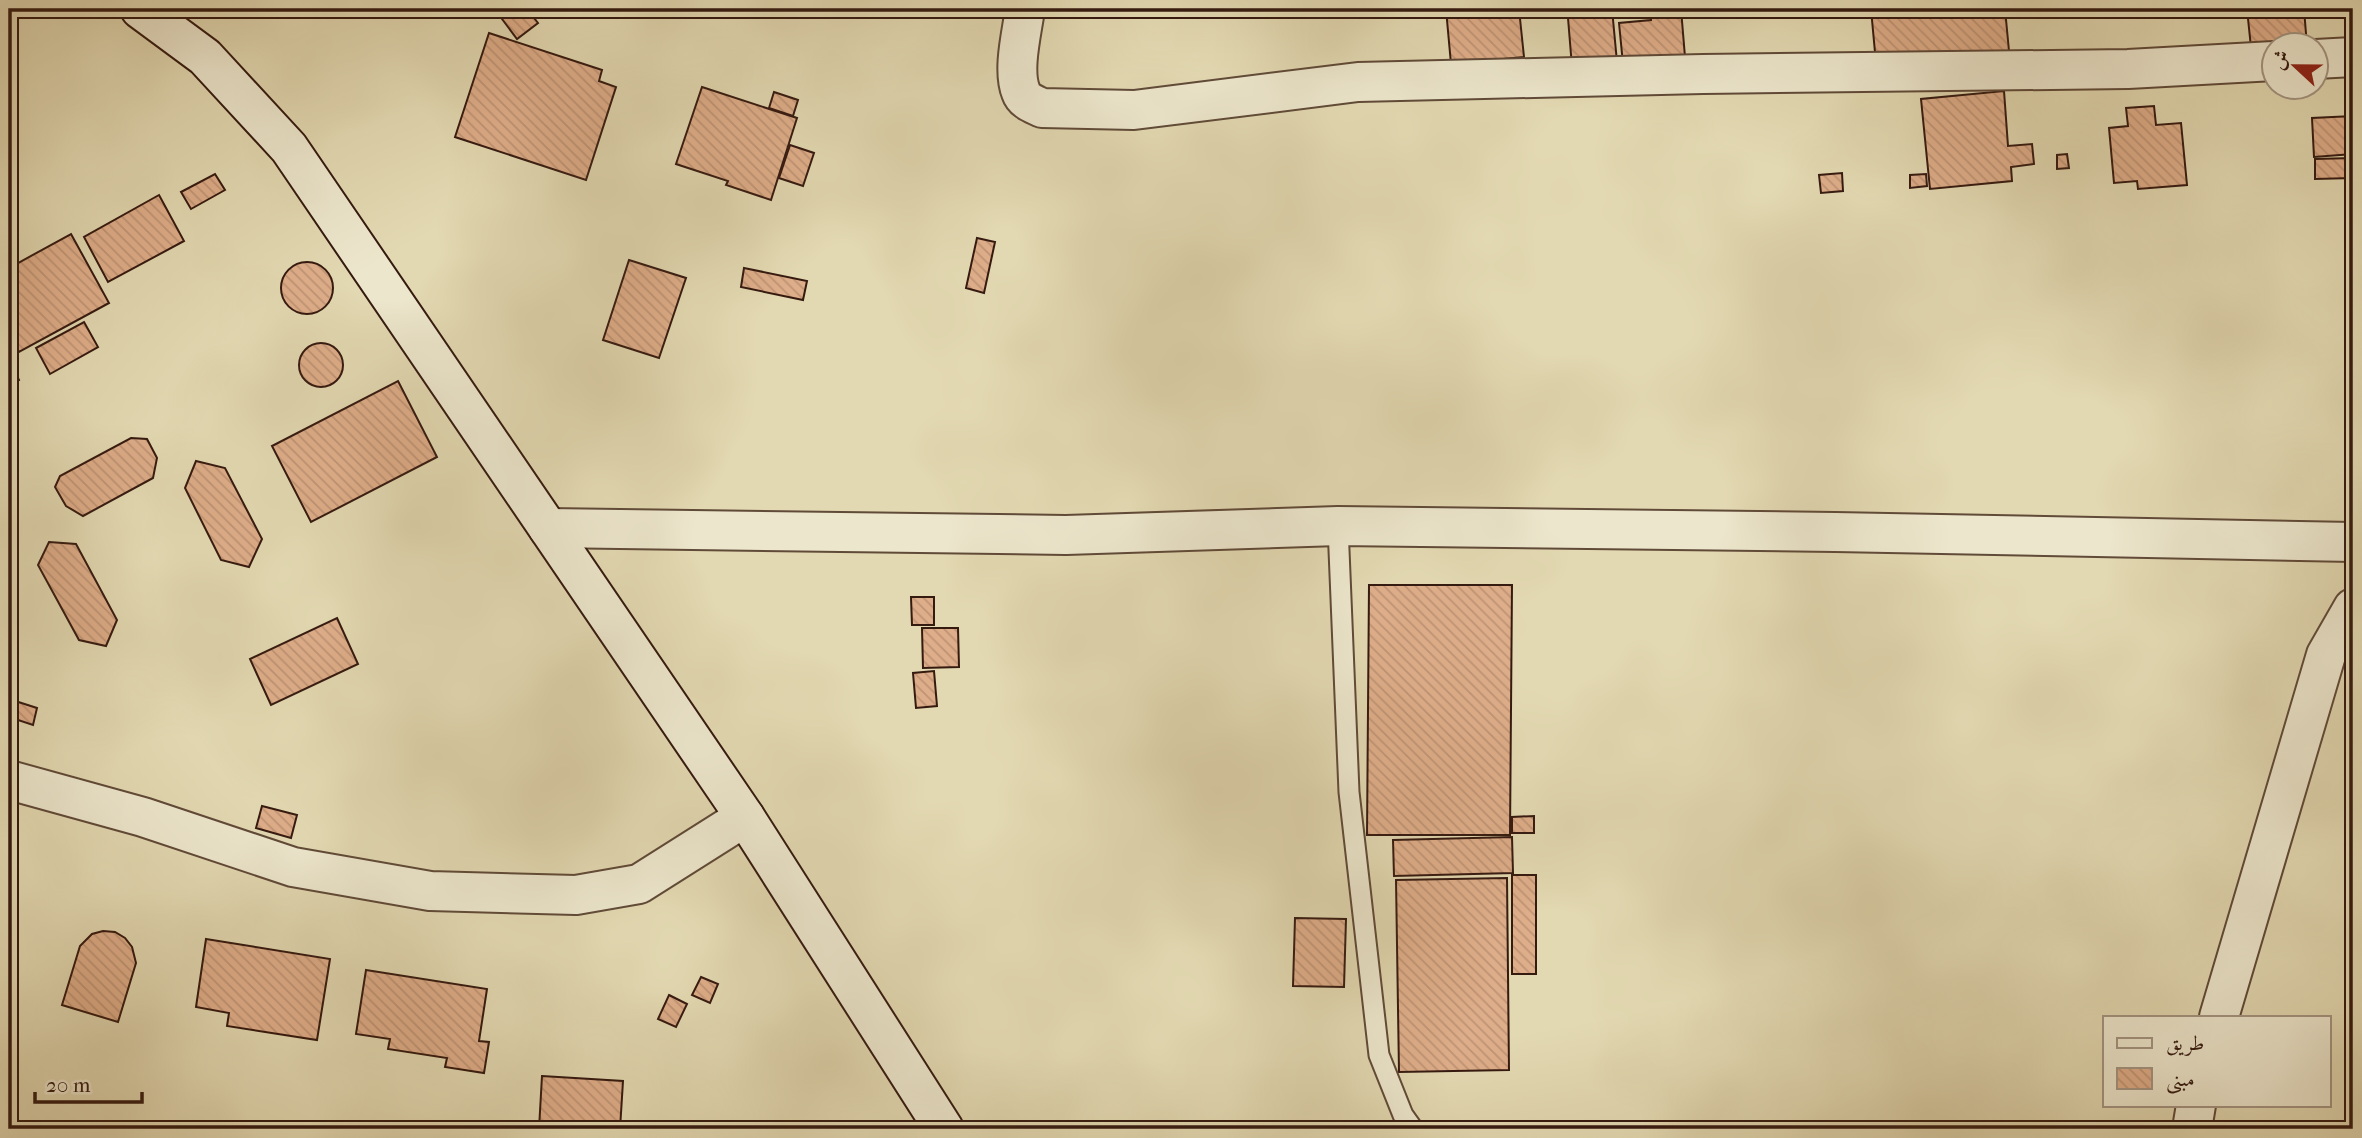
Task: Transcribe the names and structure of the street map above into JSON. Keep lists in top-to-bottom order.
{
  "legend": ["طريق", "مبنى"],
  "scale_bar": "20 m",
  "north": "left"
}
